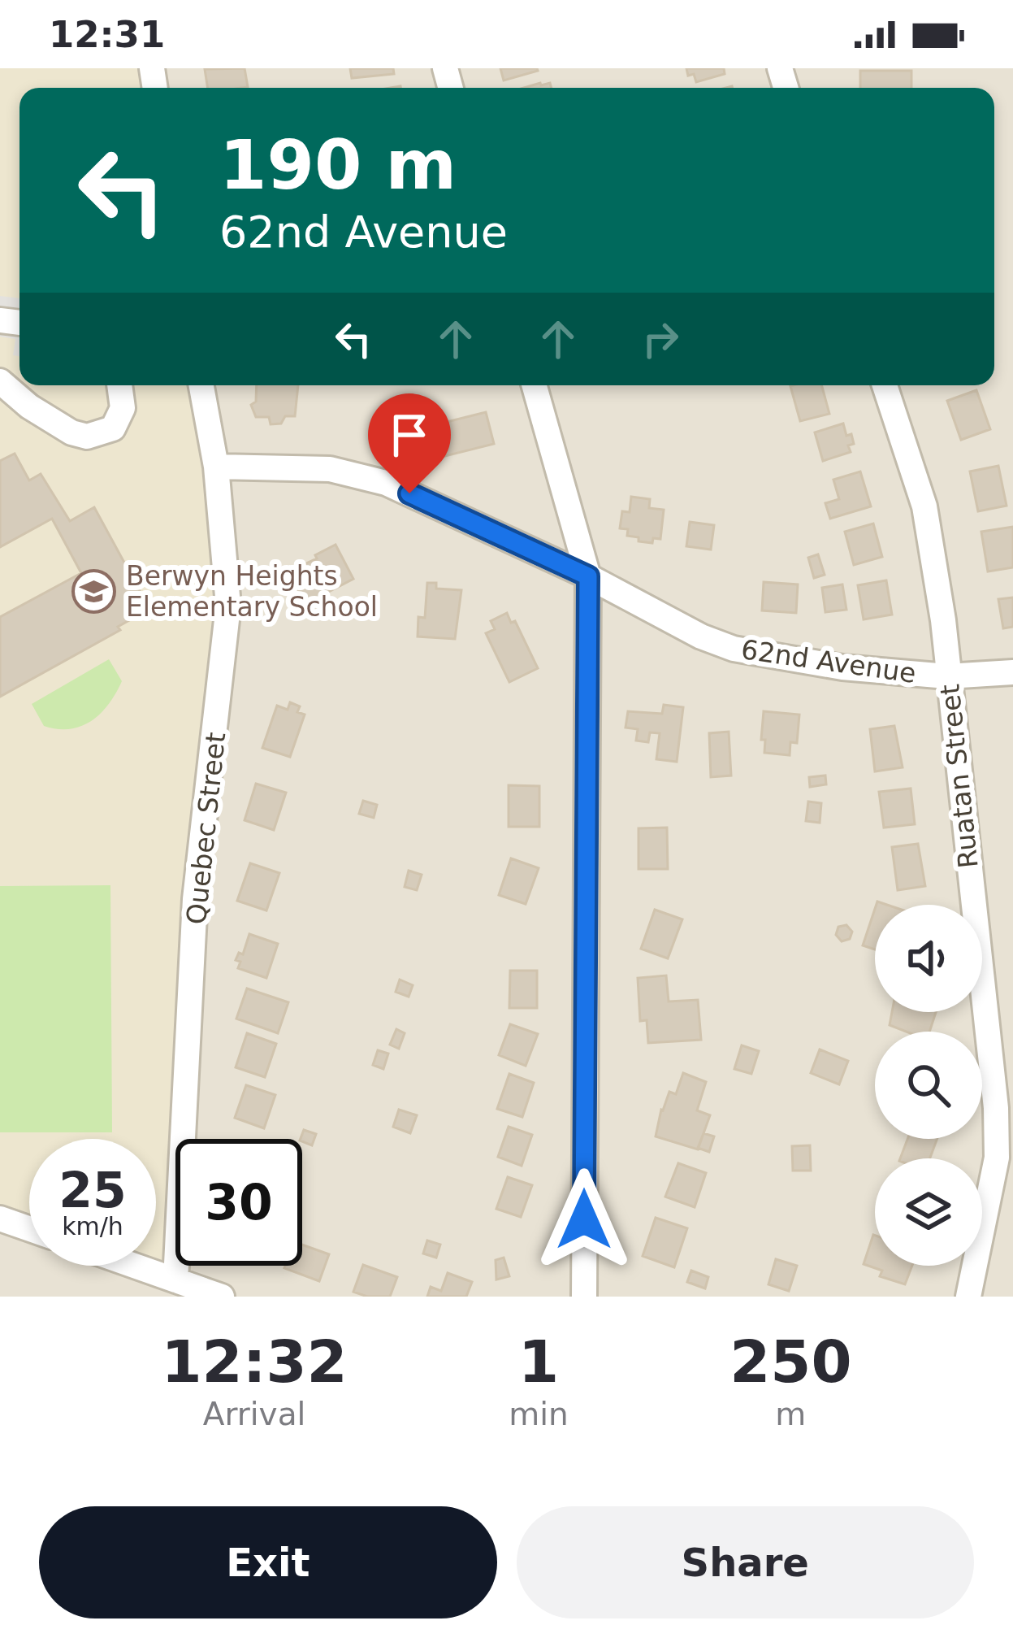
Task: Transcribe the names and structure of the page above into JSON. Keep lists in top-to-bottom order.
{
  "streets": {
    "street": ["62nd Avenue", "Ruatan Street", "Quebec Street"]
  },
  "crossings": [
    ["62nd Avenue", "Ruatan Street"],
    ["62nd Avenue", "Quebec Street"]
  ],
  "places": {
    "school or university": ["Berwyn Heights Elementary School"]
  },
  "page": {
    "status": "12:31",
    "turn": ["190 m", "62nd Avenue"],
    "speed": "25 km/h",
    "limit": "30",
    "eta": [
      "12:32",
      "Arrival",
      "1",
      "min",
      "250",
      "m"
    ],
    "buttons": ["Exit", "Share"]
  }
}
